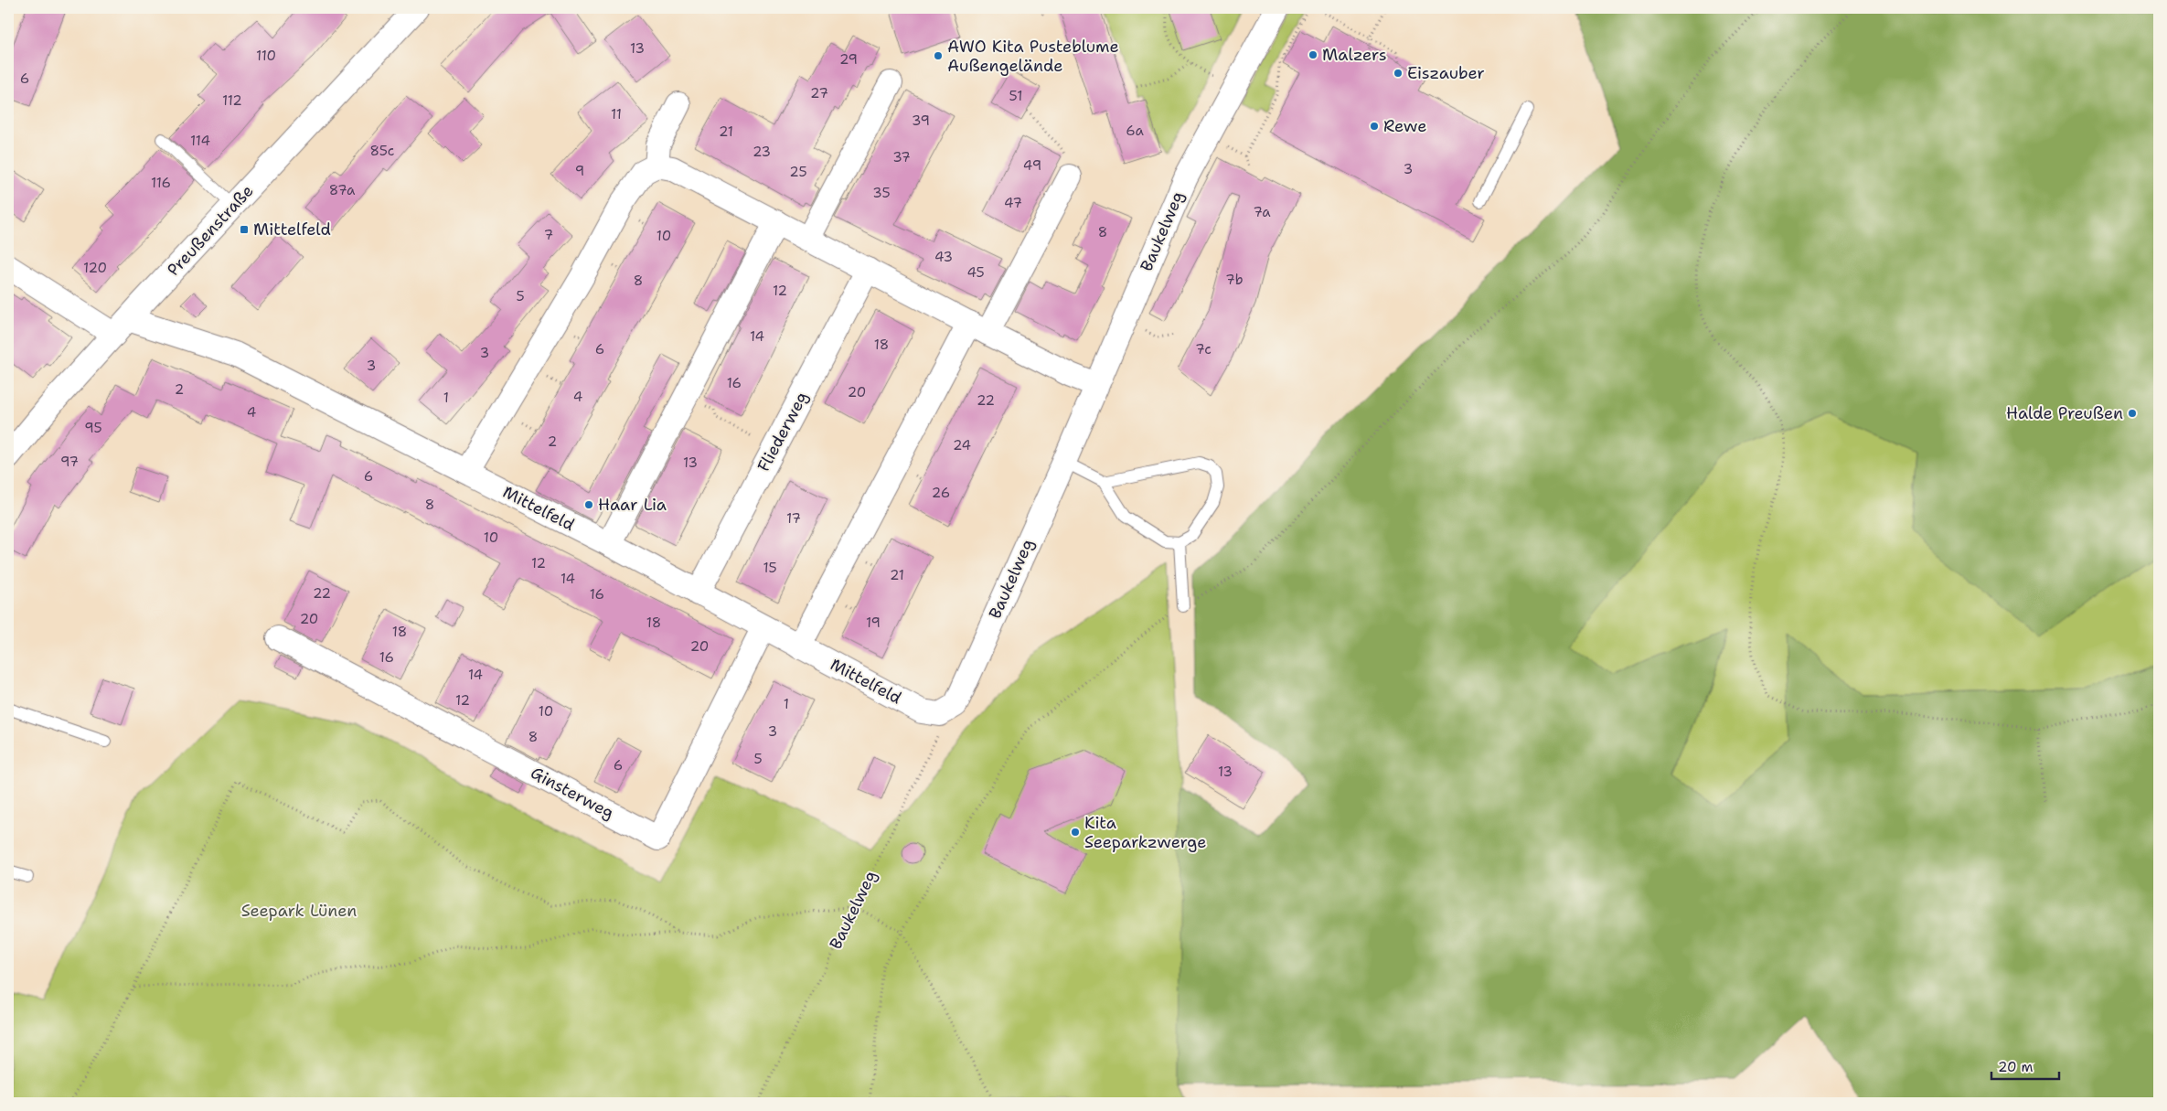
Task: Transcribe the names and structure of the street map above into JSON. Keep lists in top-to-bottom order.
{
  "streets": {
    "street": [
      "Preußenstraße",
      "Baukelweg",
      "Fliederweg",
      "Mittelfeld",
      "Ginsterweg"
    ]
  },
  "crossings": [
    ["Preußenstraße", "Mittelfeld"],
    ["Baukelweg", "Mittelfeld"],
    ["Fliederweg", "Mittelfeld"],
    ["Mittelfeld", "Ginsterweg"]
  ],
  "parks": ["Seepark Lünen"],
  "places": {
    "other": [
      "Malzers",
      "AWO Kita Pusteblume Außengelände",
      "Eiszauber",
      "Rewe",
      "Halde Preußen",
      "Haar Lia",
      "Kita Seeparkzwerge"
    ],
    "transit": ["Mittelfeld"]
  },
  "house_numbers": [
    "13",
    "110",
    "29",
    "6",
    "27",
    "51",
    "112",
    "11",
    "39",
    "6a",
    "21",
    "114",
    "85c",
    "23",
    "37",
    "49",
    "3",
    "9",
    "25",
    "116",
    "87a",
    "35",
    "47",
    "7a",
    "8",
    "7",
    "10",
    "43",
    "120",
    "45",
    "7b",
    "8",
    "12",
    "5",
    "14",
    "18",
    "6",
    "7c",
    "3",
    "3",
    "16",
    "2",
    "20",
    "4",
    "1",
    "22",
    "4",
    "95",
    "2",
    "24",
    "97",
    "13",
    "6",
    "26",
    "8",
    "17",
    "10",
    "12",
    "15",
    "21",
    "14",
    "22",
    "16",
    "20",
    "18",
    "19",
    "18",
    "20",
    "16",
    "14",
    "12",
    "1",
    "10",
    "3",
    "8",
    "5",
    "6",
    "13"
  ],
  "scale_bar": "20 m"
}
